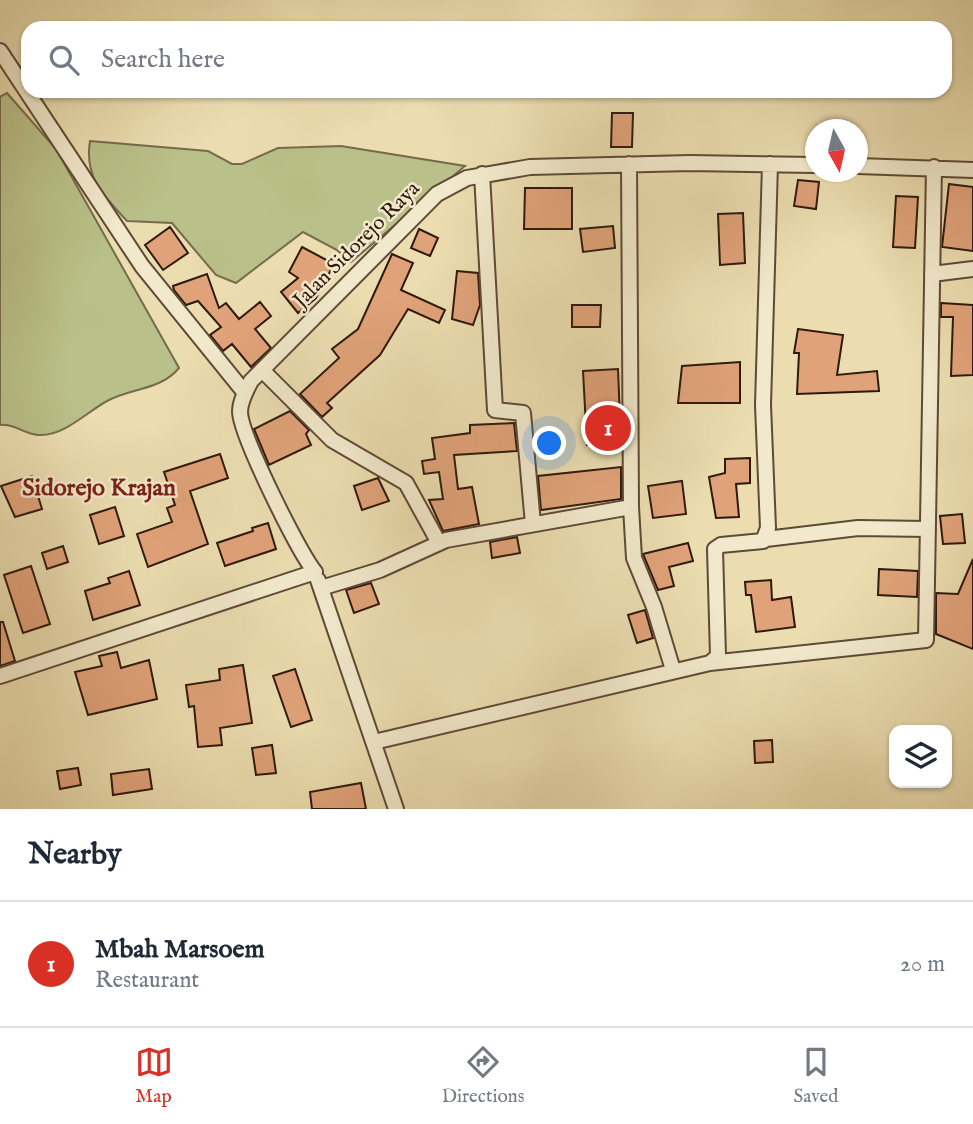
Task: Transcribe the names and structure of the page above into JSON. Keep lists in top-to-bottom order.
{
  "streets": {
    "street": ["Jalan Sidorejo Raya"]
  },
  "districts": ["Sidorejo Krajan"],
  "north": "bottom",
  "page": {
    "search": "Search here",
    "pins": "1",
    "heading": "Nearby",
    "list": [
      {
        "mark": "1",
        "name": "Mbah Marsoem",
        "note": "Restaurant",
        "value": "20 m"
      }
    ],
    "nav": ["Map", "Directions", "Saved"]
  }
}
